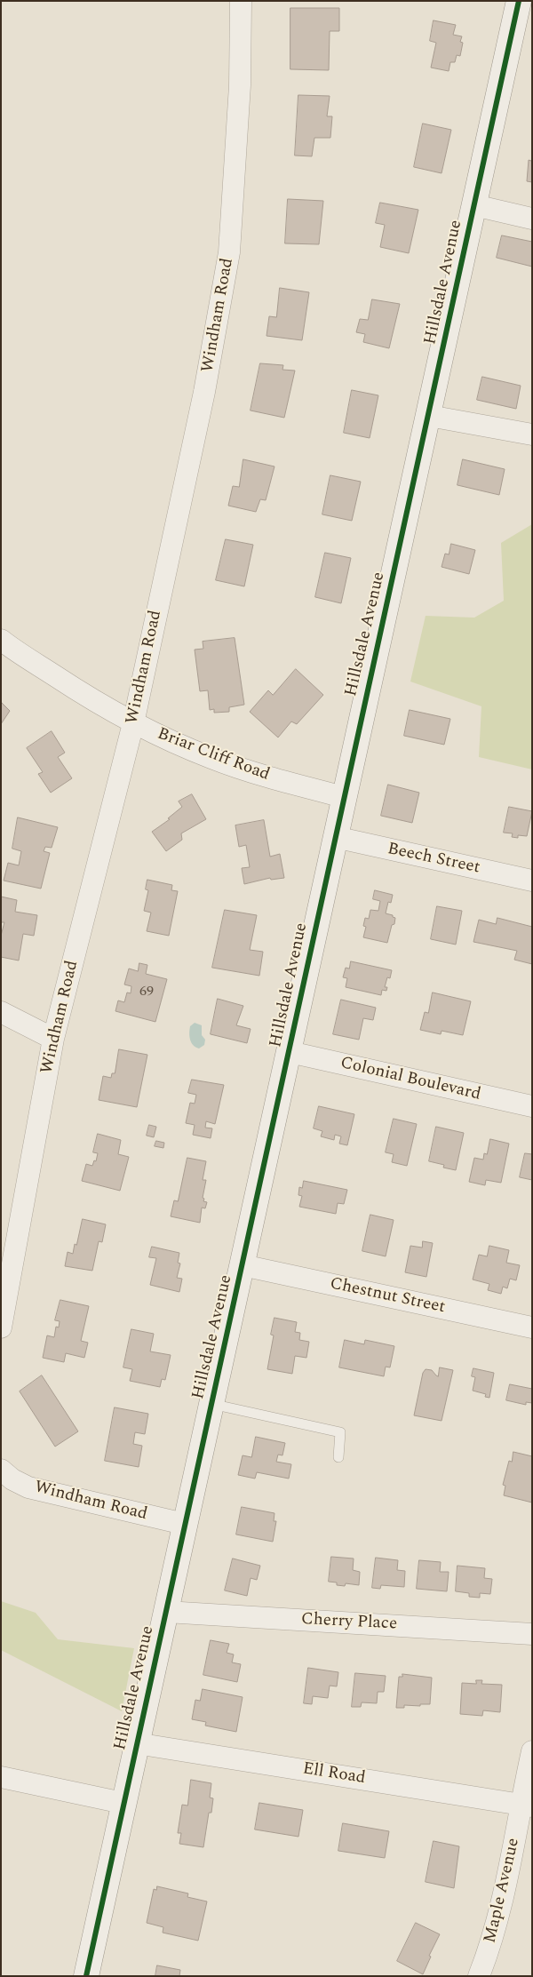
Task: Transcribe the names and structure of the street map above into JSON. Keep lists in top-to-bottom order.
{
  "streets": {
    "street": [
      "Hillsdale Avenue",
      "Windham Road",
      "Briar Cliff Road",
      "Beech Street",
      "Colonial Boulevard",
      "Chestnut Street",
      "Cherry Place",
      "Ell Road",
      "Maple Avenue"
    ]
  },
  "crossings": [
    ["Hillsdale Avenue", "Windham Road"],
    ["Hillsdale Avenue", "Briar Cliff Road"],
    ["Hillsdale Avenue", "Beech Street"],
    ["Hillsdale Avenue", "Colonial Boulevard"],
    ["Hillsdale Avenue", "Chestnut Street"],
    ["Hillsdale Avenue", "Cherry Place"],
    ["Hillsdale Avenue", "Ell Road"],
    ["Windham Road", "Briar Cliff Road"],
    ["Ell Road", "Maple Avenue"]
  ],
  "house_numbers": ["69"]
}
